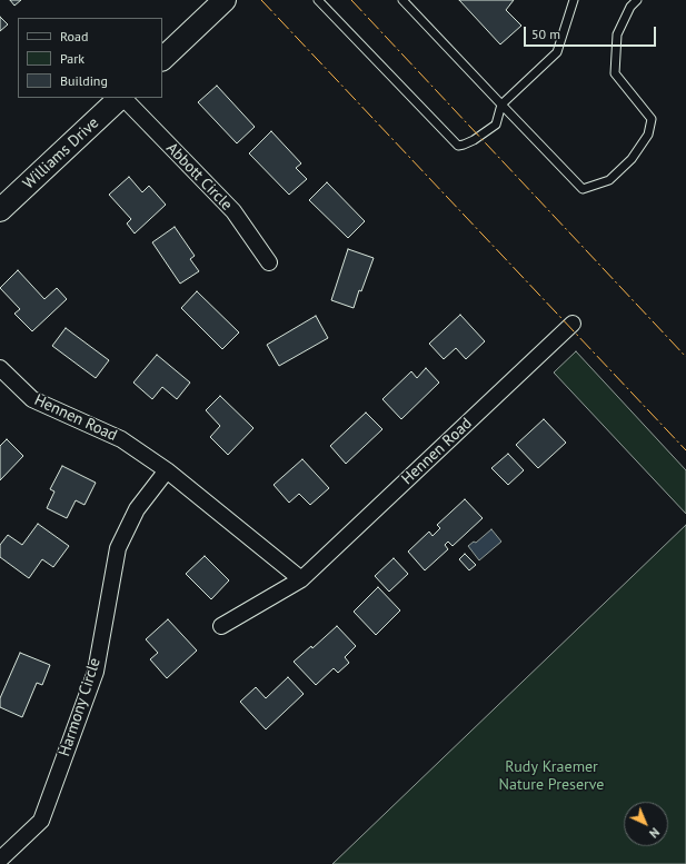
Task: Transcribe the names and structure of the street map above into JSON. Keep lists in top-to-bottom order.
{
  "streets": {
    "main road": ["Williams Drive"],
    "street": ["Abbott Circle", "Hennen Road", "Harmony Circle"]
  },
  "crossings": [
    ["Hennen Road", "Harmony Circle"]
  ],
  "parks": ["Rudy Kraemer Nature Preserve"],
  "legend": ["Road", "Park", "Building"],
  "scale_bar": "50 m",
  "north": "bottom right"
}
